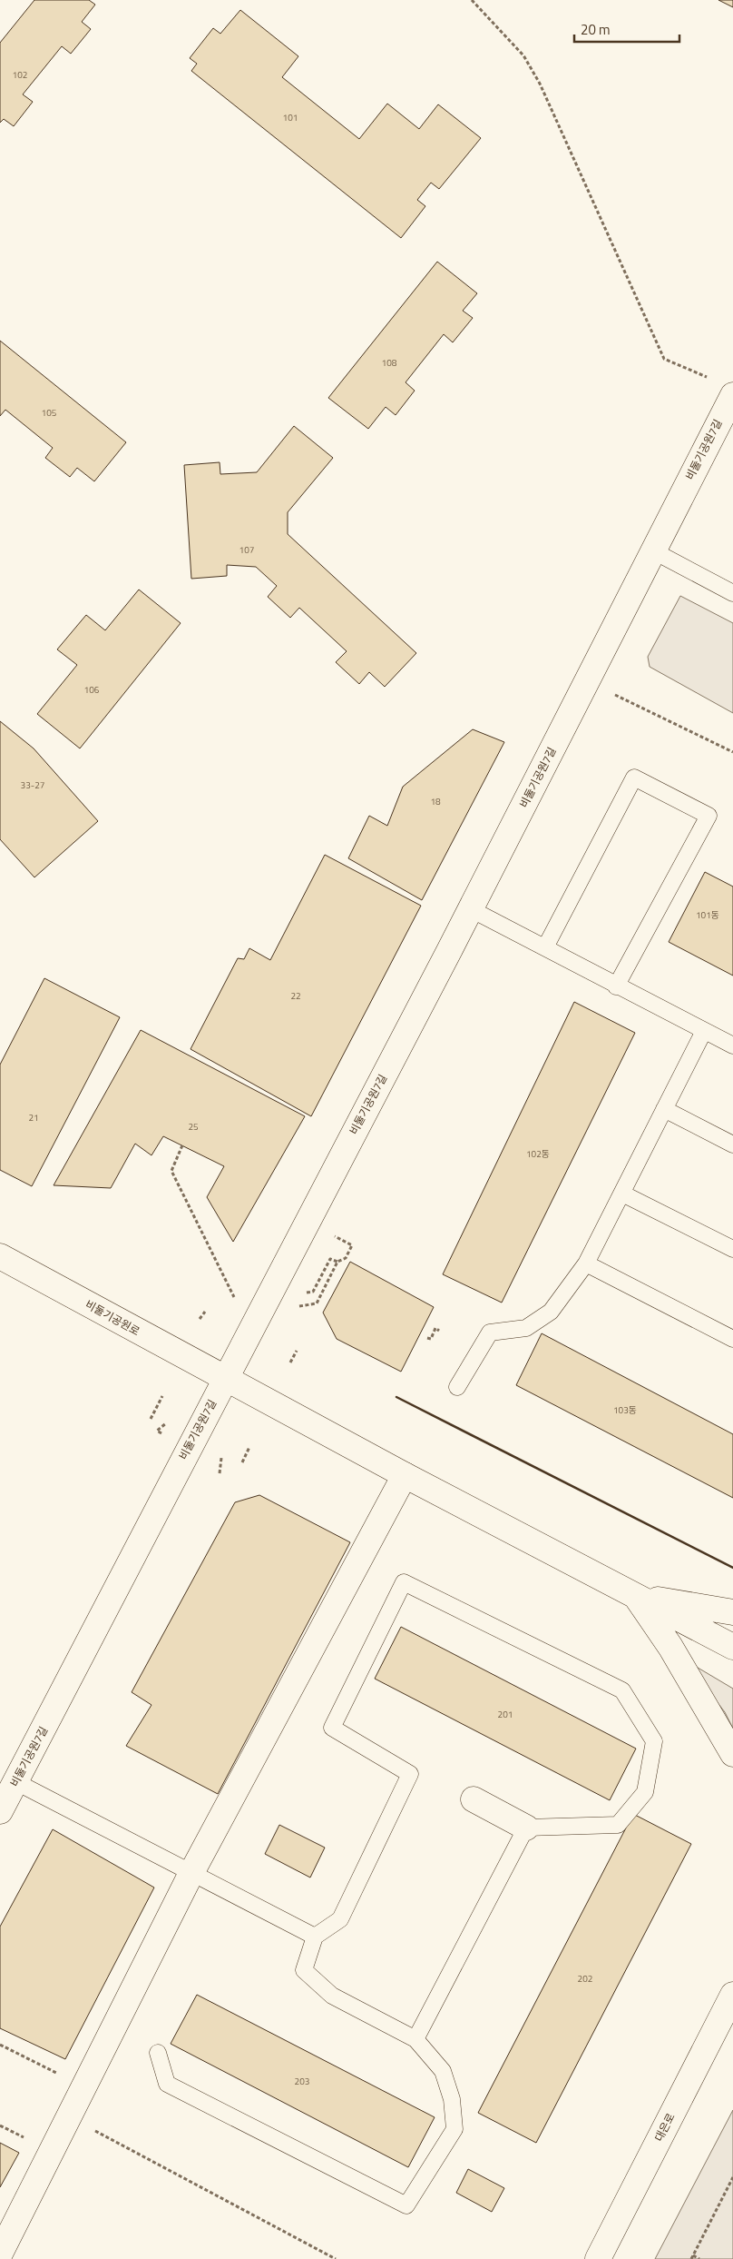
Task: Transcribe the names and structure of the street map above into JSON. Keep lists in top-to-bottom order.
{
  "streets": {
    "street": ["비둘기공원7길", "비둘기공원로", "대은로"]
  },
  "crossings": [
    ["비둘기공원7길", "비둘기공원로"]
  ],
  "house_numbers": [
    "102",
    "101",
    "108",
    "105",
    "107",
    "106",
    "33-27",
    "18",
    "101동",
    "22",
    "21",
    "25",
    "102동",
    "103동",
    "201",
    "202",
    "203"
  ],
  "scale_bar": "20 m"
}
